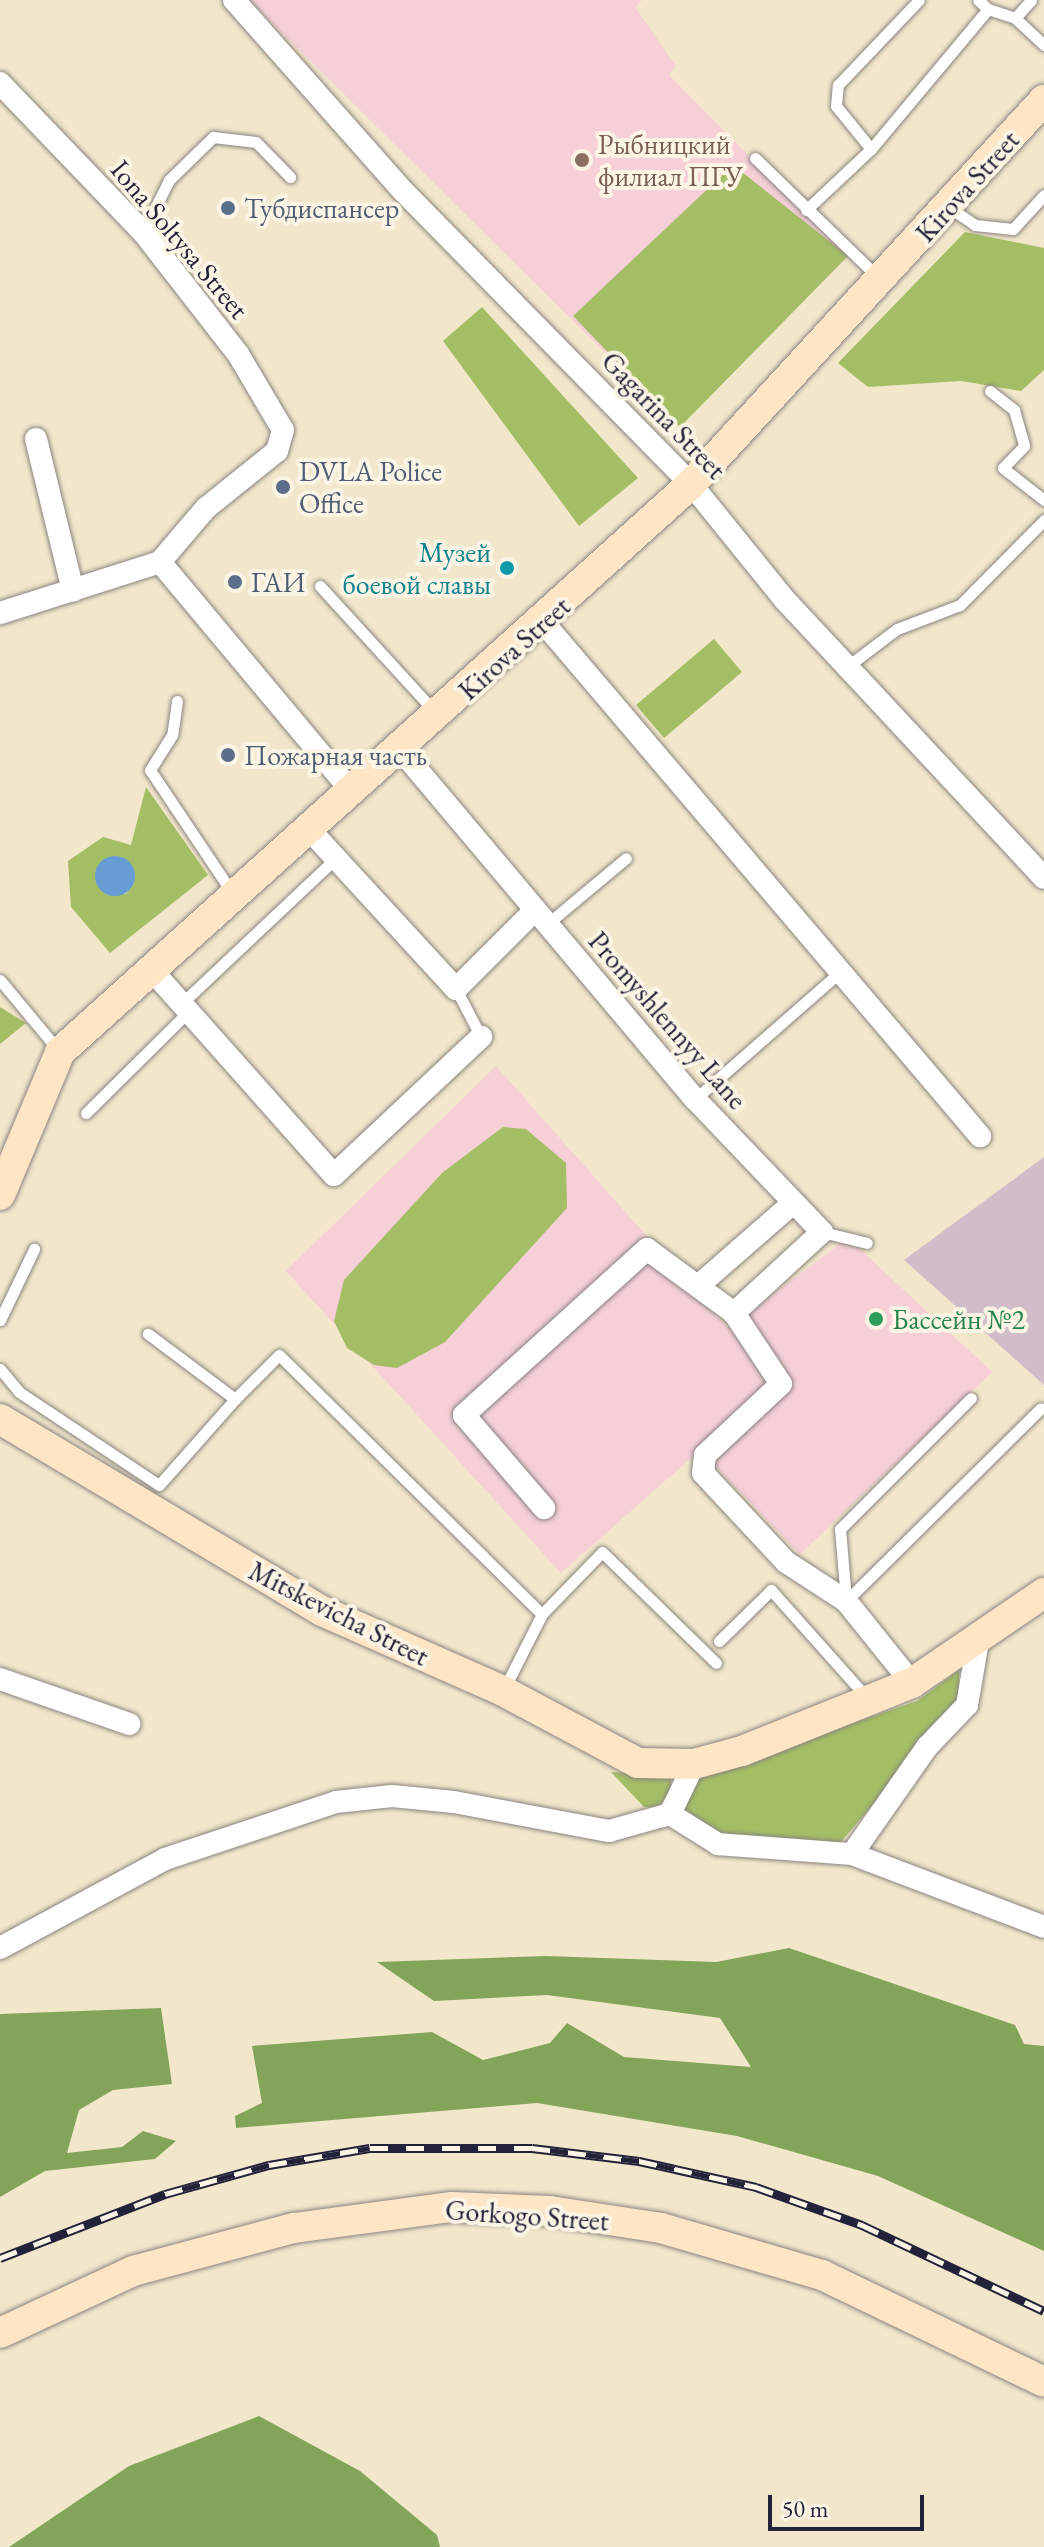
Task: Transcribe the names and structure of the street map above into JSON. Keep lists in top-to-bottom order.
{
  "streets": {
    "main road": ["Kirova Street", "Mitskevicha Street", "Gorkogo Street"],
    "street": ["Iona Soltysa Street", "Gagarina Street", "Promyshlennyy Lane"]
  },
  "crossings": [
    ["Kirova Street", "Gagarina Street"],
    ["Kirova Street", "Promyshlennyy Lane"]
  ],
  "places": [
    "Рыбницкий филиал ПГУ",
    "Тубдиспансер",
    "DVLA Police Office",
    "Музей боевой славы",
    "ГАИ",
    "Пожарная часть",
    "Бассейн №2"
  ],
  "scale_bar": "50 m"
}
